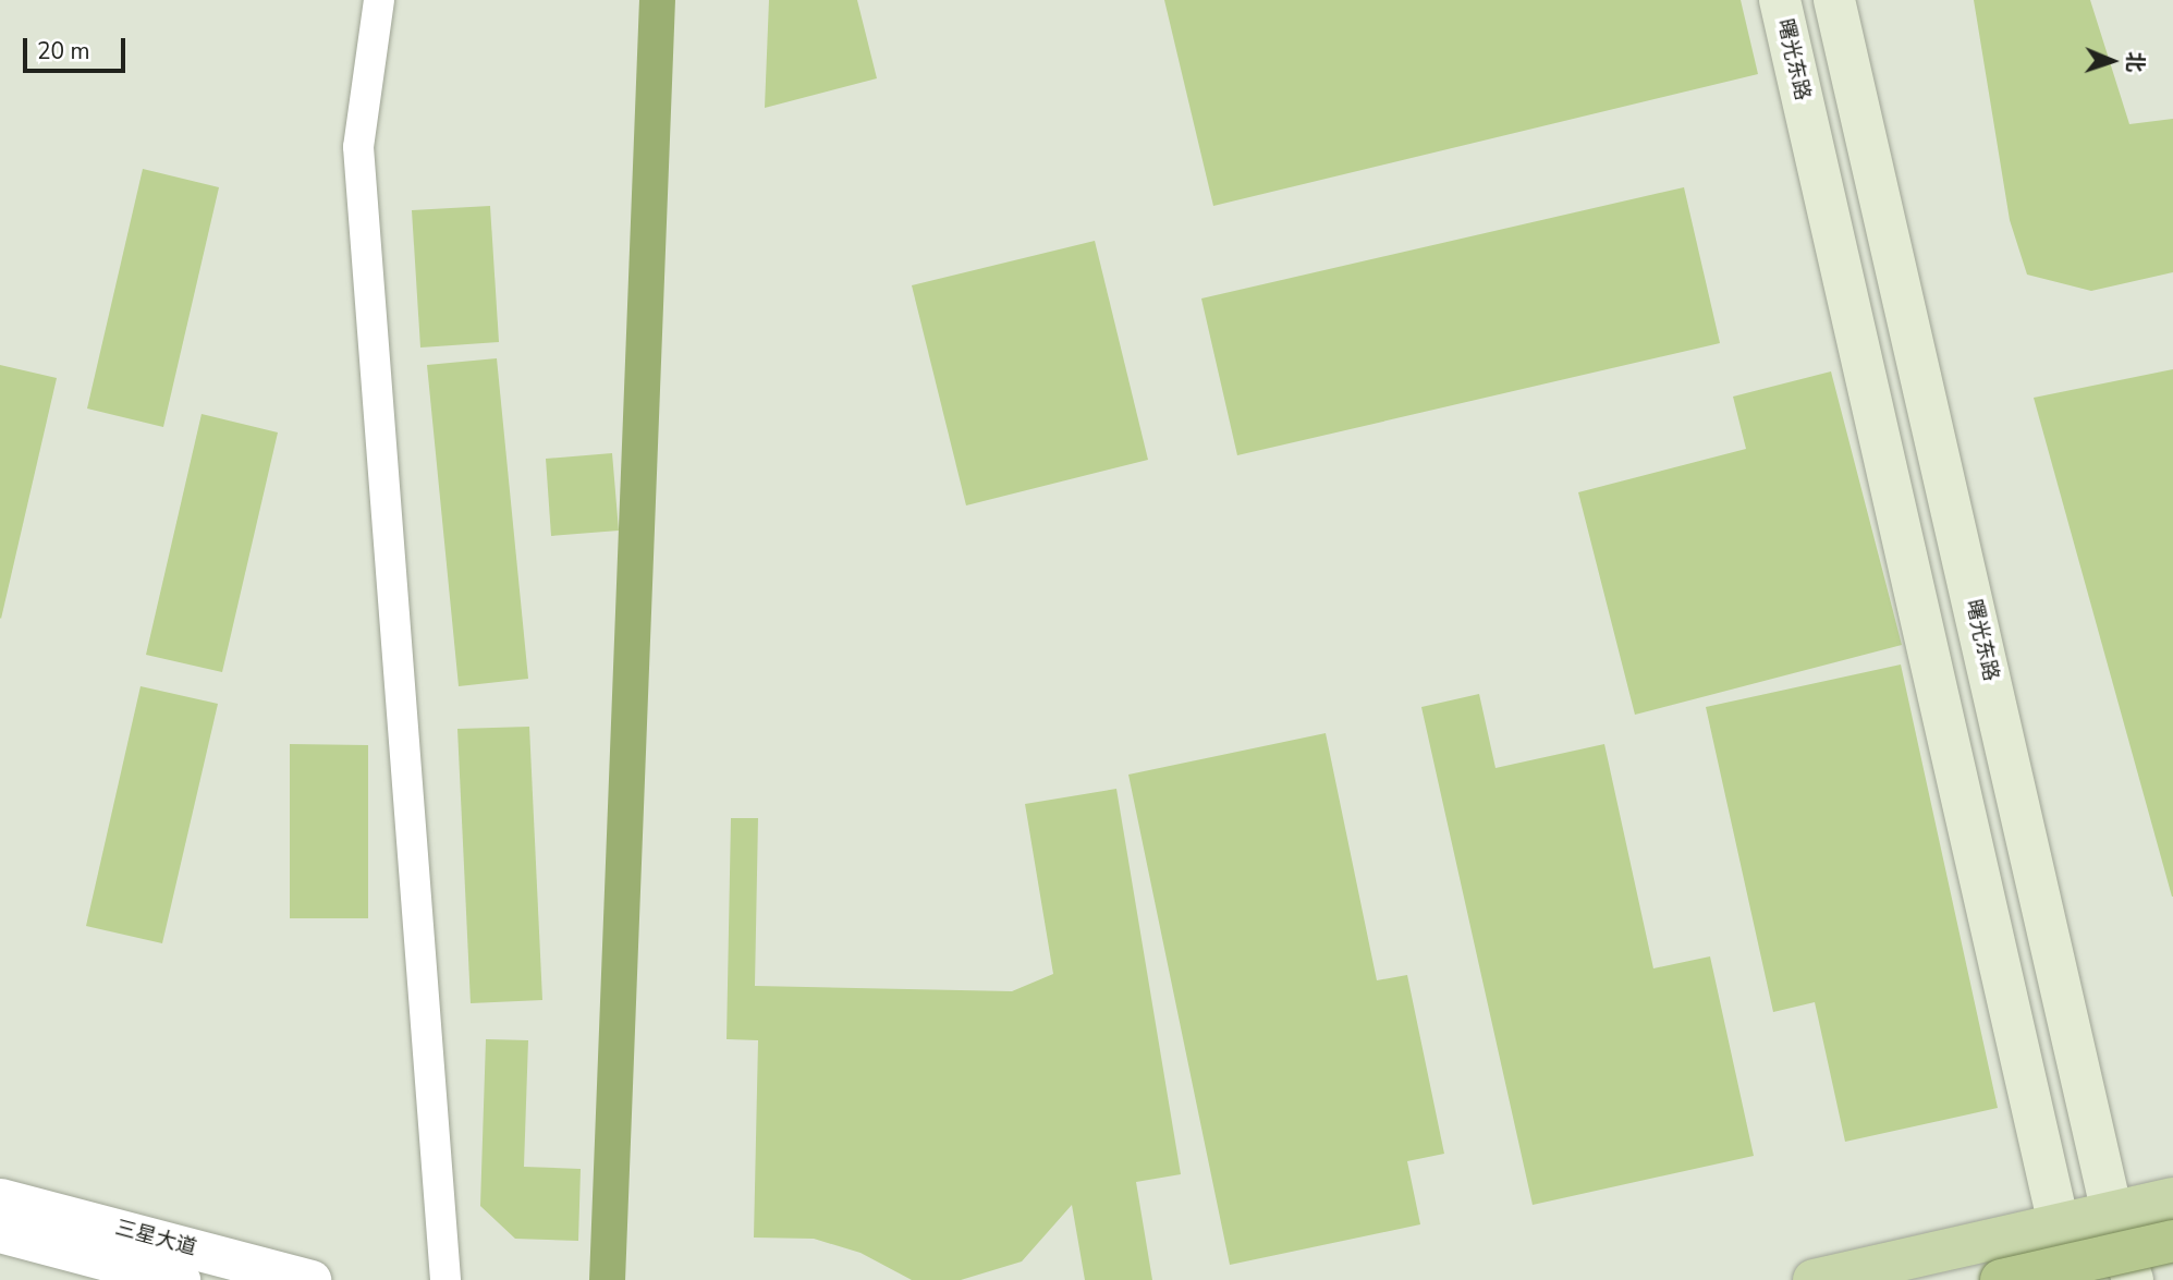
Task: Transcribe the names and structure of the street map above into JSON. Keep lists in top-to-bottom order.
{
  "streets": {
    "main road": ["曙光东路"],
    "street": ["三星大道"]
  },
  "scale_bar": "20 m",
  "north": "right"
}
